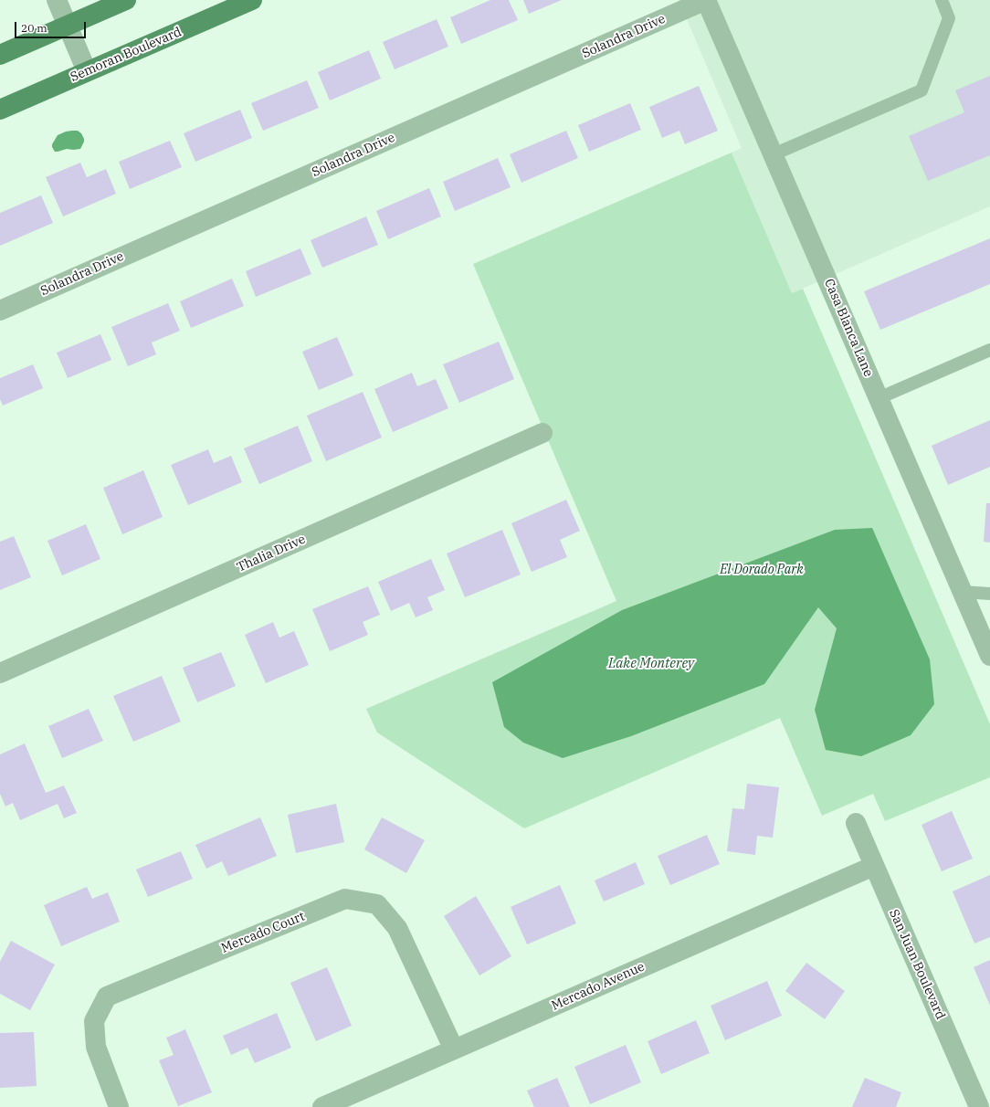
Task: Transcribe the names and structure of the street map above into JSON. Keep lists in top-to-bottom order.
{
  "streets": {
    "main road": ["Semoran Boulevard"],
    "street": [
      "Solandra Drive",
      "Casa Blanca Lane",
      "Thalia Drive",
      "Mercado Court",
      "San Juan Boulevard",
      "Mercado Avenue"
    ]
  },
  "crossings": [
    ["Solandra Drive", "Casa Blanca Lane"],
    ["Mercado Court", "Mercado Avenue"],
    ["San Juan Boulevard", "Mercado Avenue"]
  ],
  "water": ["Lake Monterey"],
  "parks": ["El Dorado Park"],
  "scale_bar": "20 m"
}
